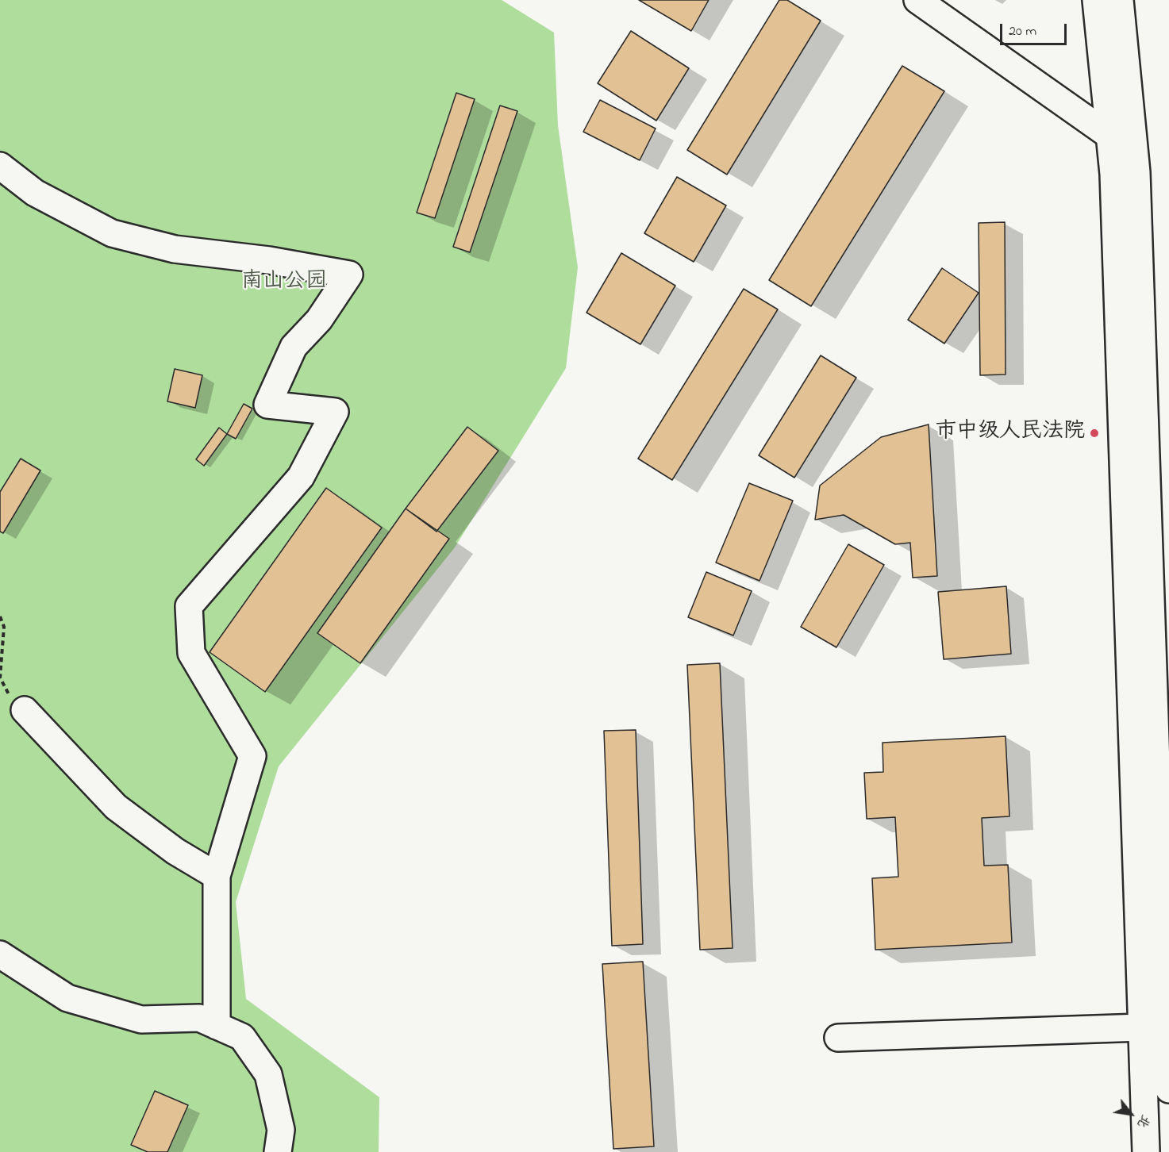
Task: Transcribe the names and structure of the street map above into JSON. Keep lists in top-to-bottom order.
{
  "parks": ["南山公园"],
  "places": ["市中级人民法院"],
  "scale_bar": "20 m",
  "north": "bottom right"
}
